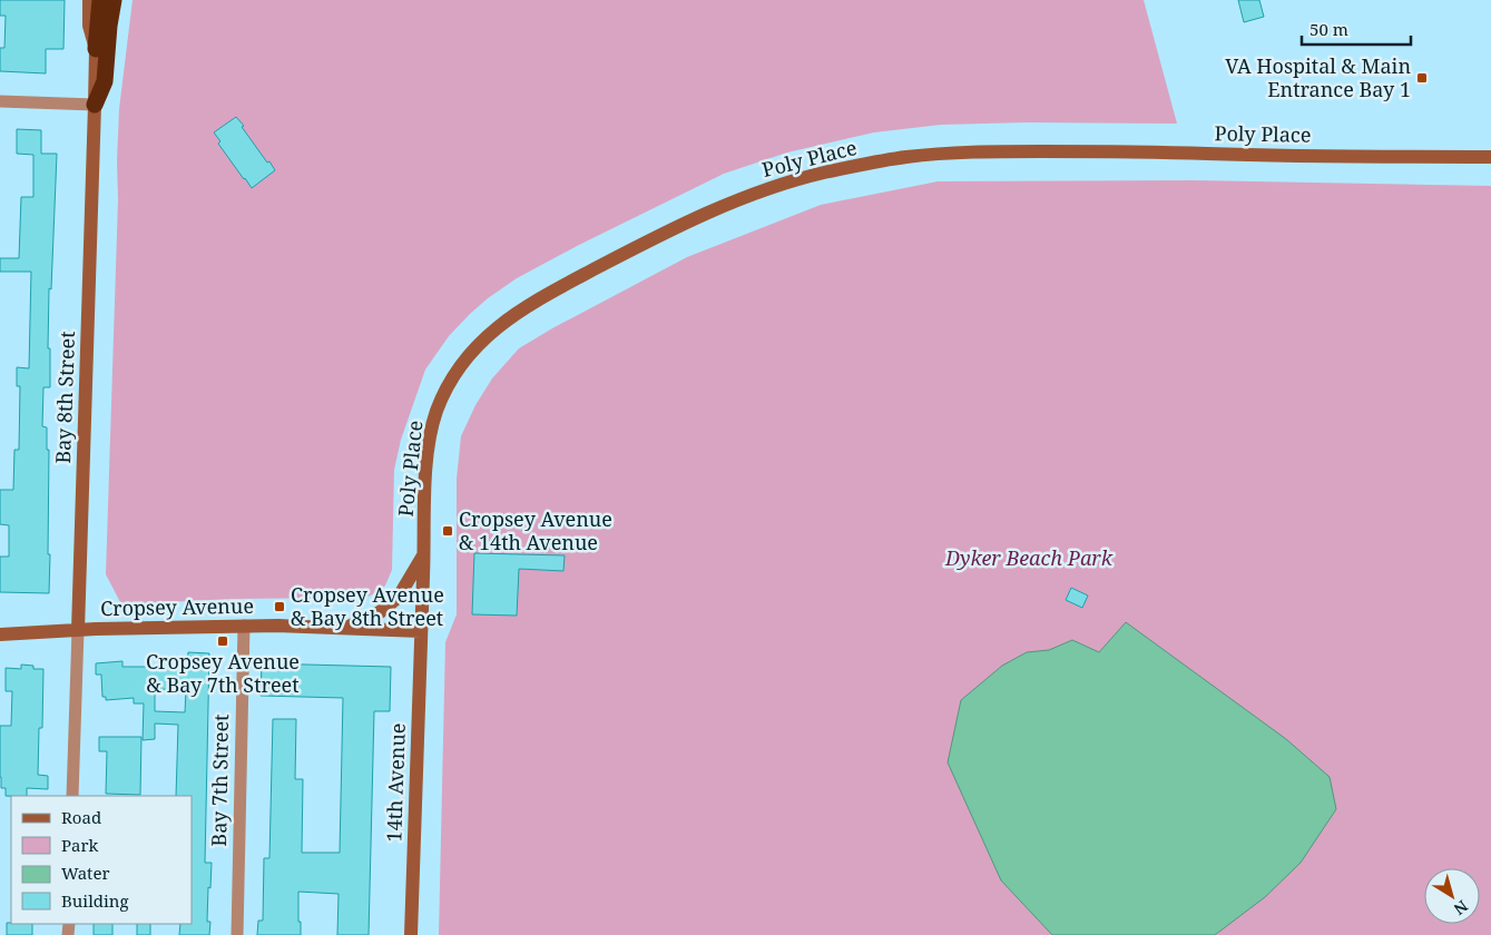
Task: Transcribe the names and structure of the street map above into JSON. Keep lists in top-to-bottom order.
{
  "streets": {
    "main road": [
      "Poly Place",
      "Bay 8th Street",
      "Cropsey Avenue",
      "14th Avenue"
    ],
    "street": ["Bay 7th Street"]
  },
  "crossings": [
    ["Poly Place", "Cropsey Avenue"],
    ["Poly Place", "14th Avenue"],
    ["Bay 8th Street", "Cropsey Avenue"],
    ["Cropsey Avenue", "Bay 7th Street"],
    ["Cropsey Avenue", "14th Avenue"]
  ],
  "parks": ["Dyker Beach Park"],
  "places": {
    "transit": [
      "VA Hospital & Main Entrance Bay 1",
      "Cropsey Avenue & 14th Avenue",
      "Cropsey Avenue & Bay 8th Street",
      "Cropsey Avenue & Bay 7th Street"
    ]
  },
  "legend": [
    "Road",
    "Park",
    "Water",
    "Building"
  ],
  "scale_bar": "50 m",
  "north": "bottom right"
}
